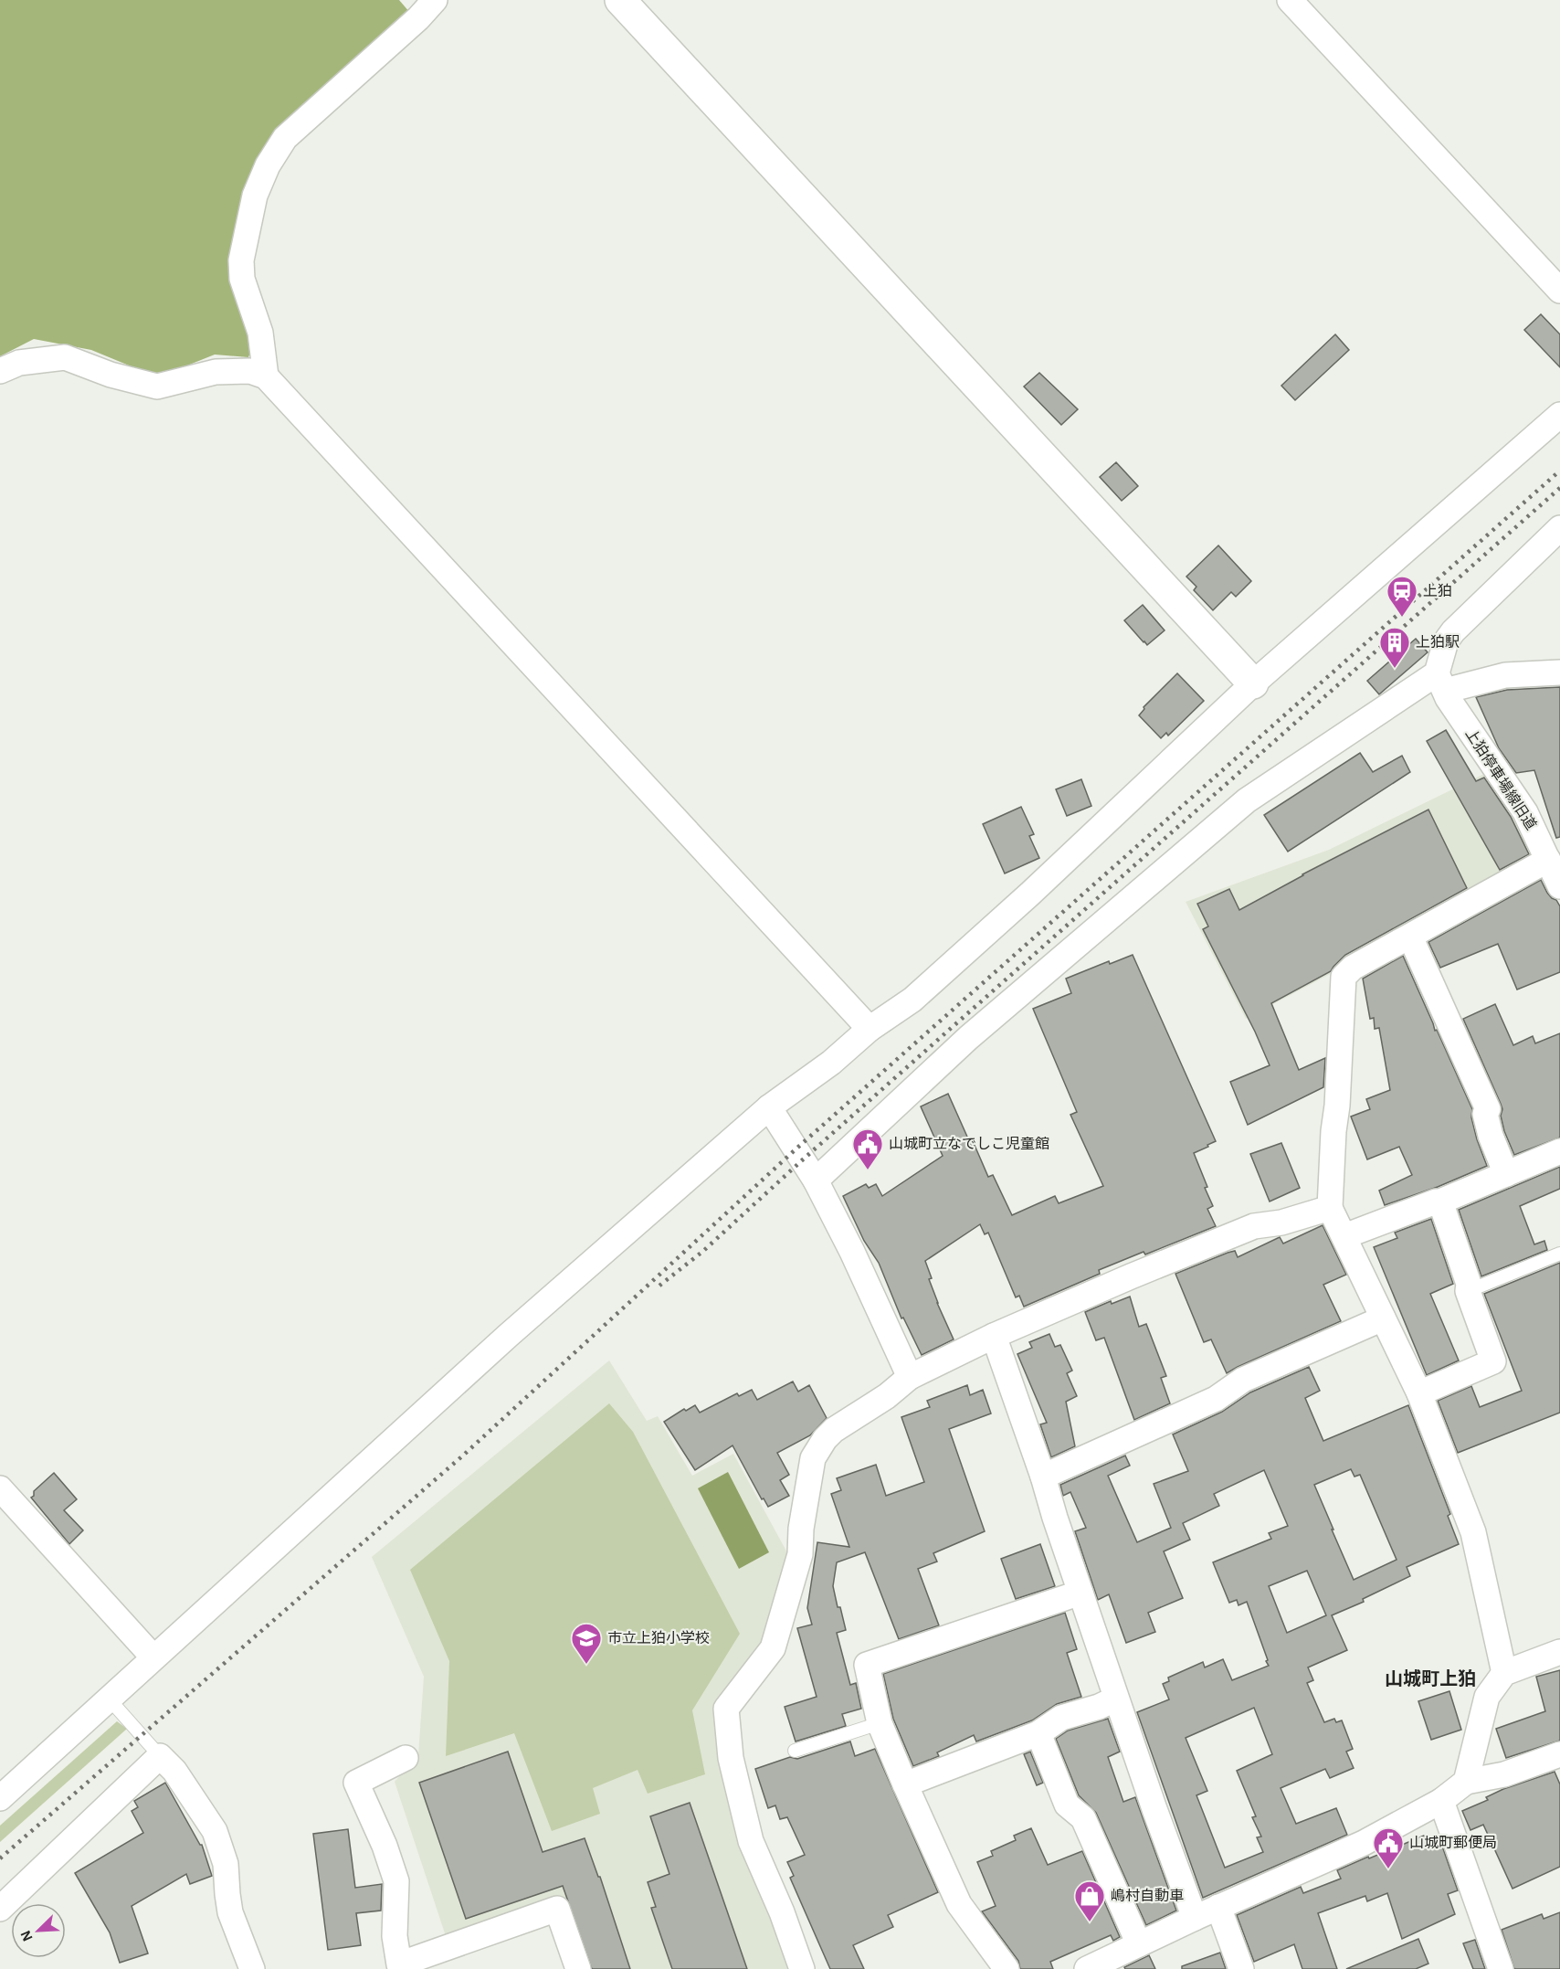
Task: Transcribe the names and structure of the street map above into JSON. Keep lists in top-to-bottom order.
{
  "streets": {
    "street": ["上狛停車場線旧道"]
  },
  "districts": ["山城町上狛"],
  "places": {
    "station": ["上狛"],
    "building": ["上狛駅"],
    "public building": ["山城町立なでしこ児童館", "山城町郵便局"],
    "school or university": ["市立上狛小学校"],
    "shop": ["嶋村自動車"]
  },
  "north": "bottom left"
}
